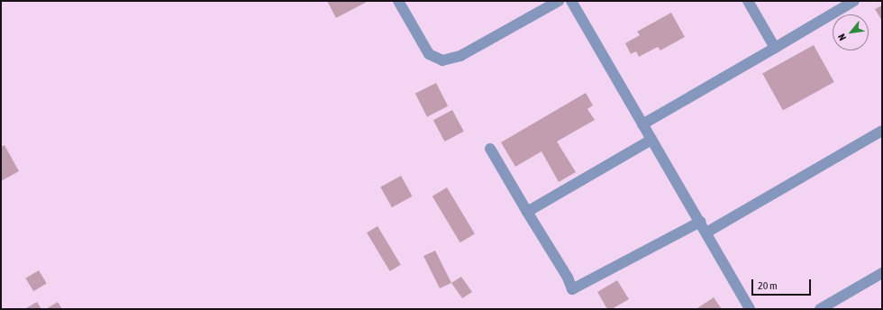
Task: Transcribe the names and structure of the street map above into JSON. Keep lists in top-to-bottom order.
{
  "scale_bar": "20 m",
  "north": "bottom left"
}
